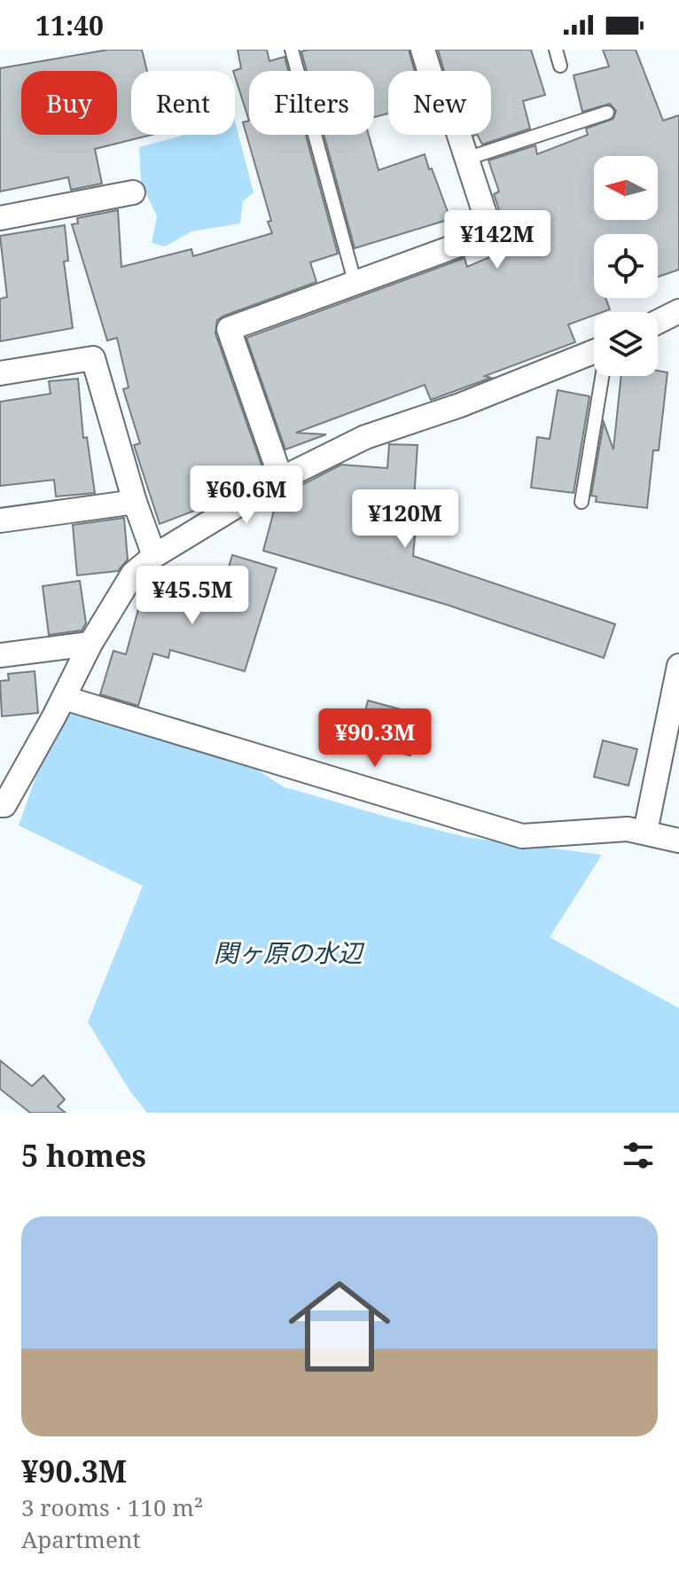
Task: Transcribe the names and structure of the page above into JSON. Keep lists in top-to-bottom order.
{
  "parks": ["関ヶ原の水辺"],
  "north": "left",
  "page": {
    "status": "11:40",
    "chip": [
      "Buy",
      "Rent",
      "Filters",
      "New"
    ],
    "price": [
      "¥142M",
      "¥60.6M",
      "¥120M",
      "¥45.5M",
      "¥90.3M"
    ],
    "heading": "5 homes",
    "list": [
      {
        "name": "¥90.3M",
        "note": "3 rooms · 110 m² · Apartment"
      }
    ]
  }
}
